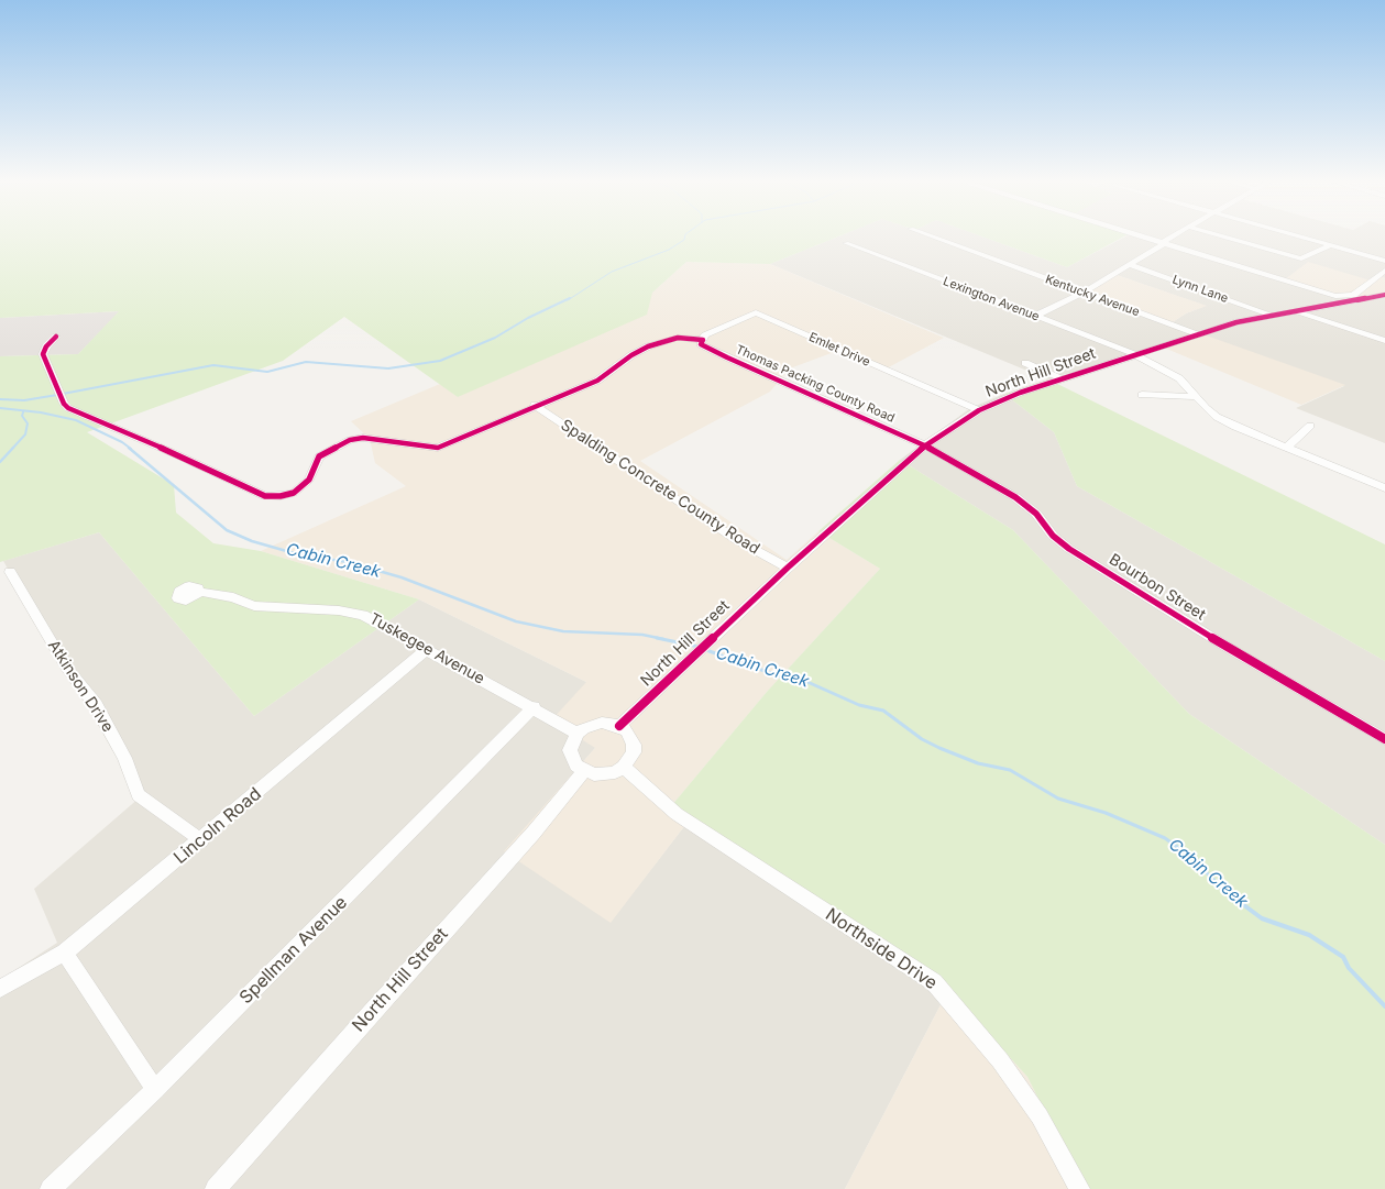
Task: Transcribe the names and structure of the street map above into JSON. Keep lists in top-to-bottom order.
{
  "streets": {
    "street": [
      "Lynn Lane",
      "Kentucky Avenue",
      "Lexington Avenue",
      "Emlet Drive",
      "North Hill Street",
      "Thomas Packing County Road",
      "Spalding Concrete County Road",
      "Bourbon Street",
      "Tuskegee Avenue",
      "Atkinson Drive",
      "Lincoln Road",
      "Northside Drive",
      "Spellman Avenue"
    ]
  },
  "crossings": [
    ["Lynn Lane", "North Hill Street"],
    ["Kentucky Avenue", "North Hill Street"],
    ["Lexington Avenue", "North Hill Street"],
    ["Emlet Drive", "North Hill Street"],
    ["Emlet Drive", "Thomas Packing County Road"],
    ["North Hill Street", "Thomas Packing County Road"],
    ["North Hill Street", "Spalding Concrete County Road"],
    ["North Hill Street", "Bourbon Street"],
    ["North Hill Street", "Tuskegee Avenue"],
    ["North Hill Street", "Northside Drive"],
    ["Thomas Packing County Road", "Bourbon Street"],
    ["Tuskegee Avenue", "Lincoln Road"],
    ["Tuskegee Avenue", "Northside Drive"],
    ["Tuskegee Avenue", "Spellman Avenue"],
    ["Atkinson Drive", "Lincoln Road"]
  ],
  "water": ["Cabin Creek"]
}
